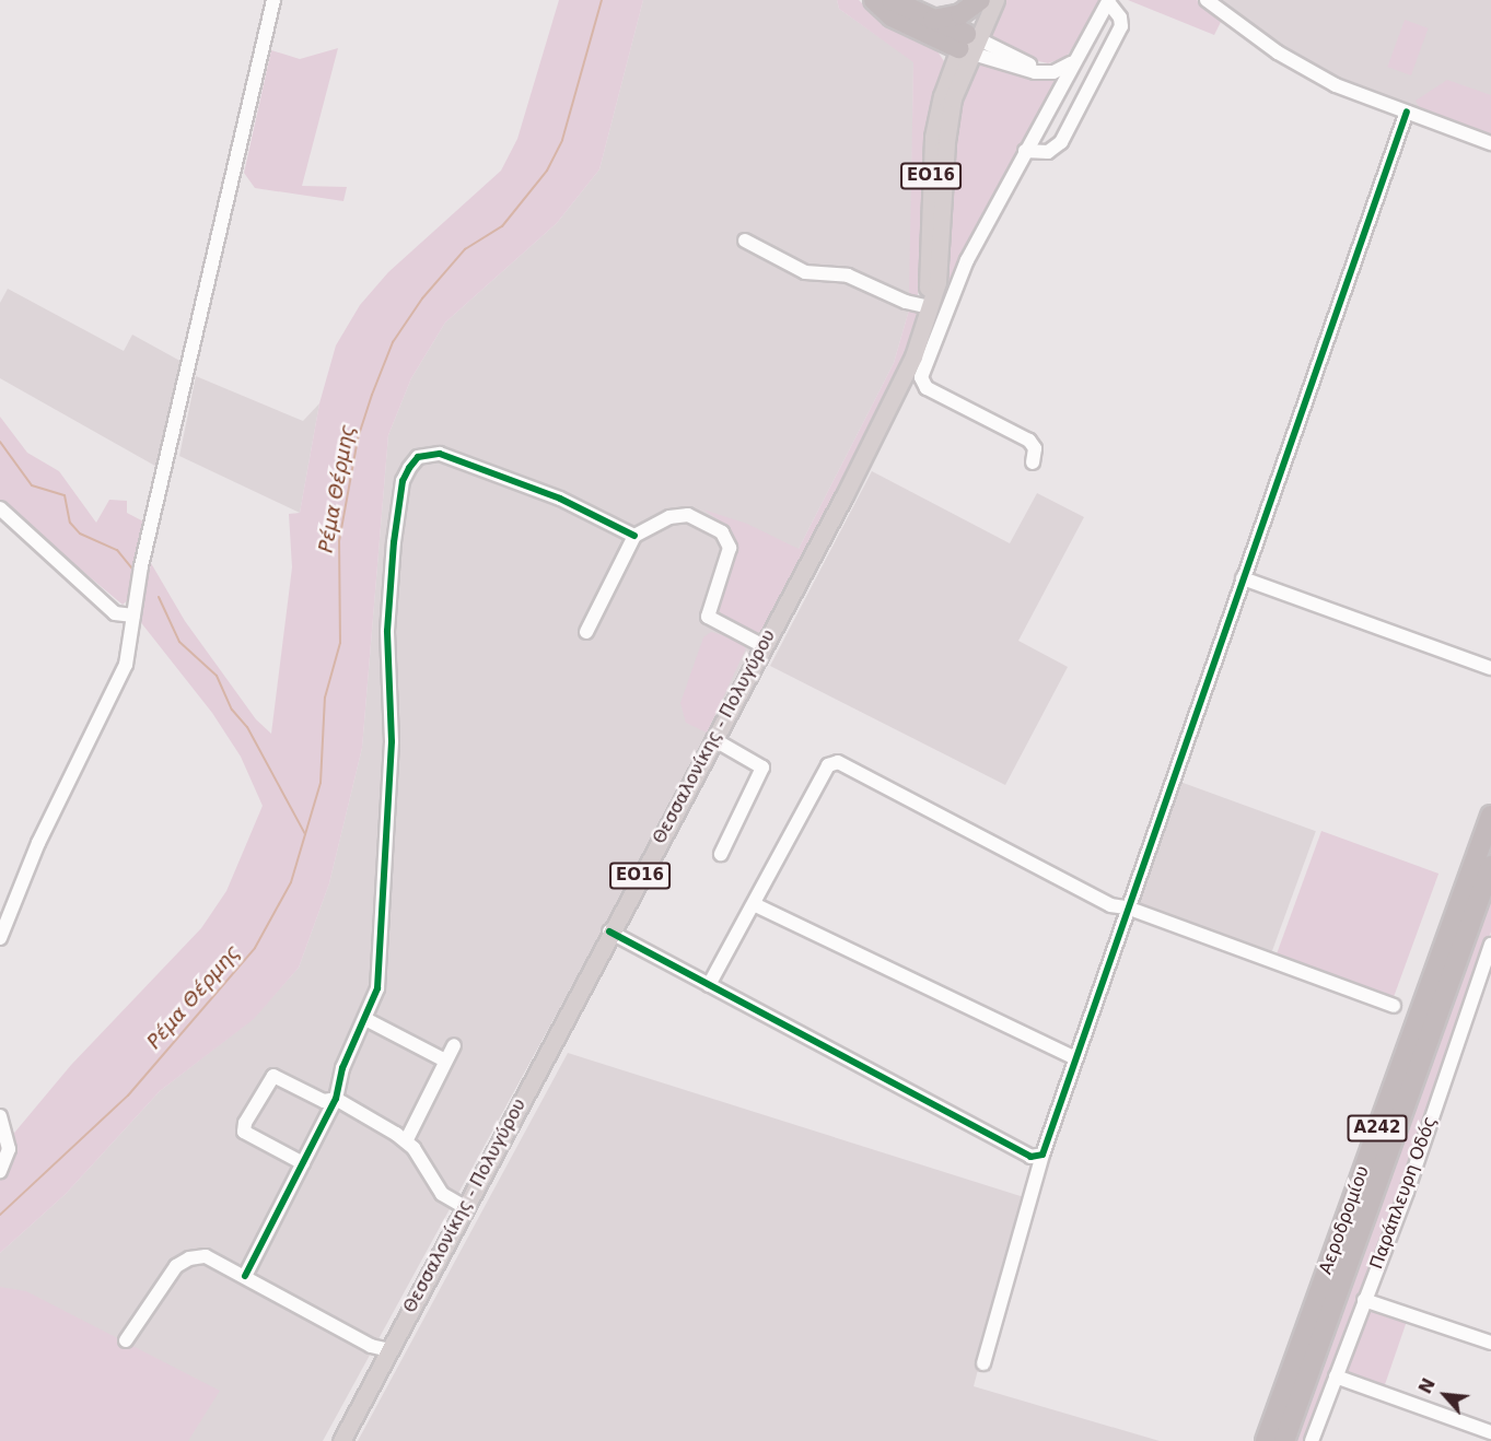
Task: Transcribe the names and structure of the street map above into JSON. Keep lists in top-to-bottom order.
{
  "streets": {
    "highway": ["Α242", "Αεροδρομίου"],
    "main road": ["ΕΟ16", "Θεσσαλονίκης - Πολυγύρου"],
    "street": ["Παράπλευρη Οδός"]
  },
  "water": ["Ρέμα Θέρμης"],
  "north": "top left"
}
